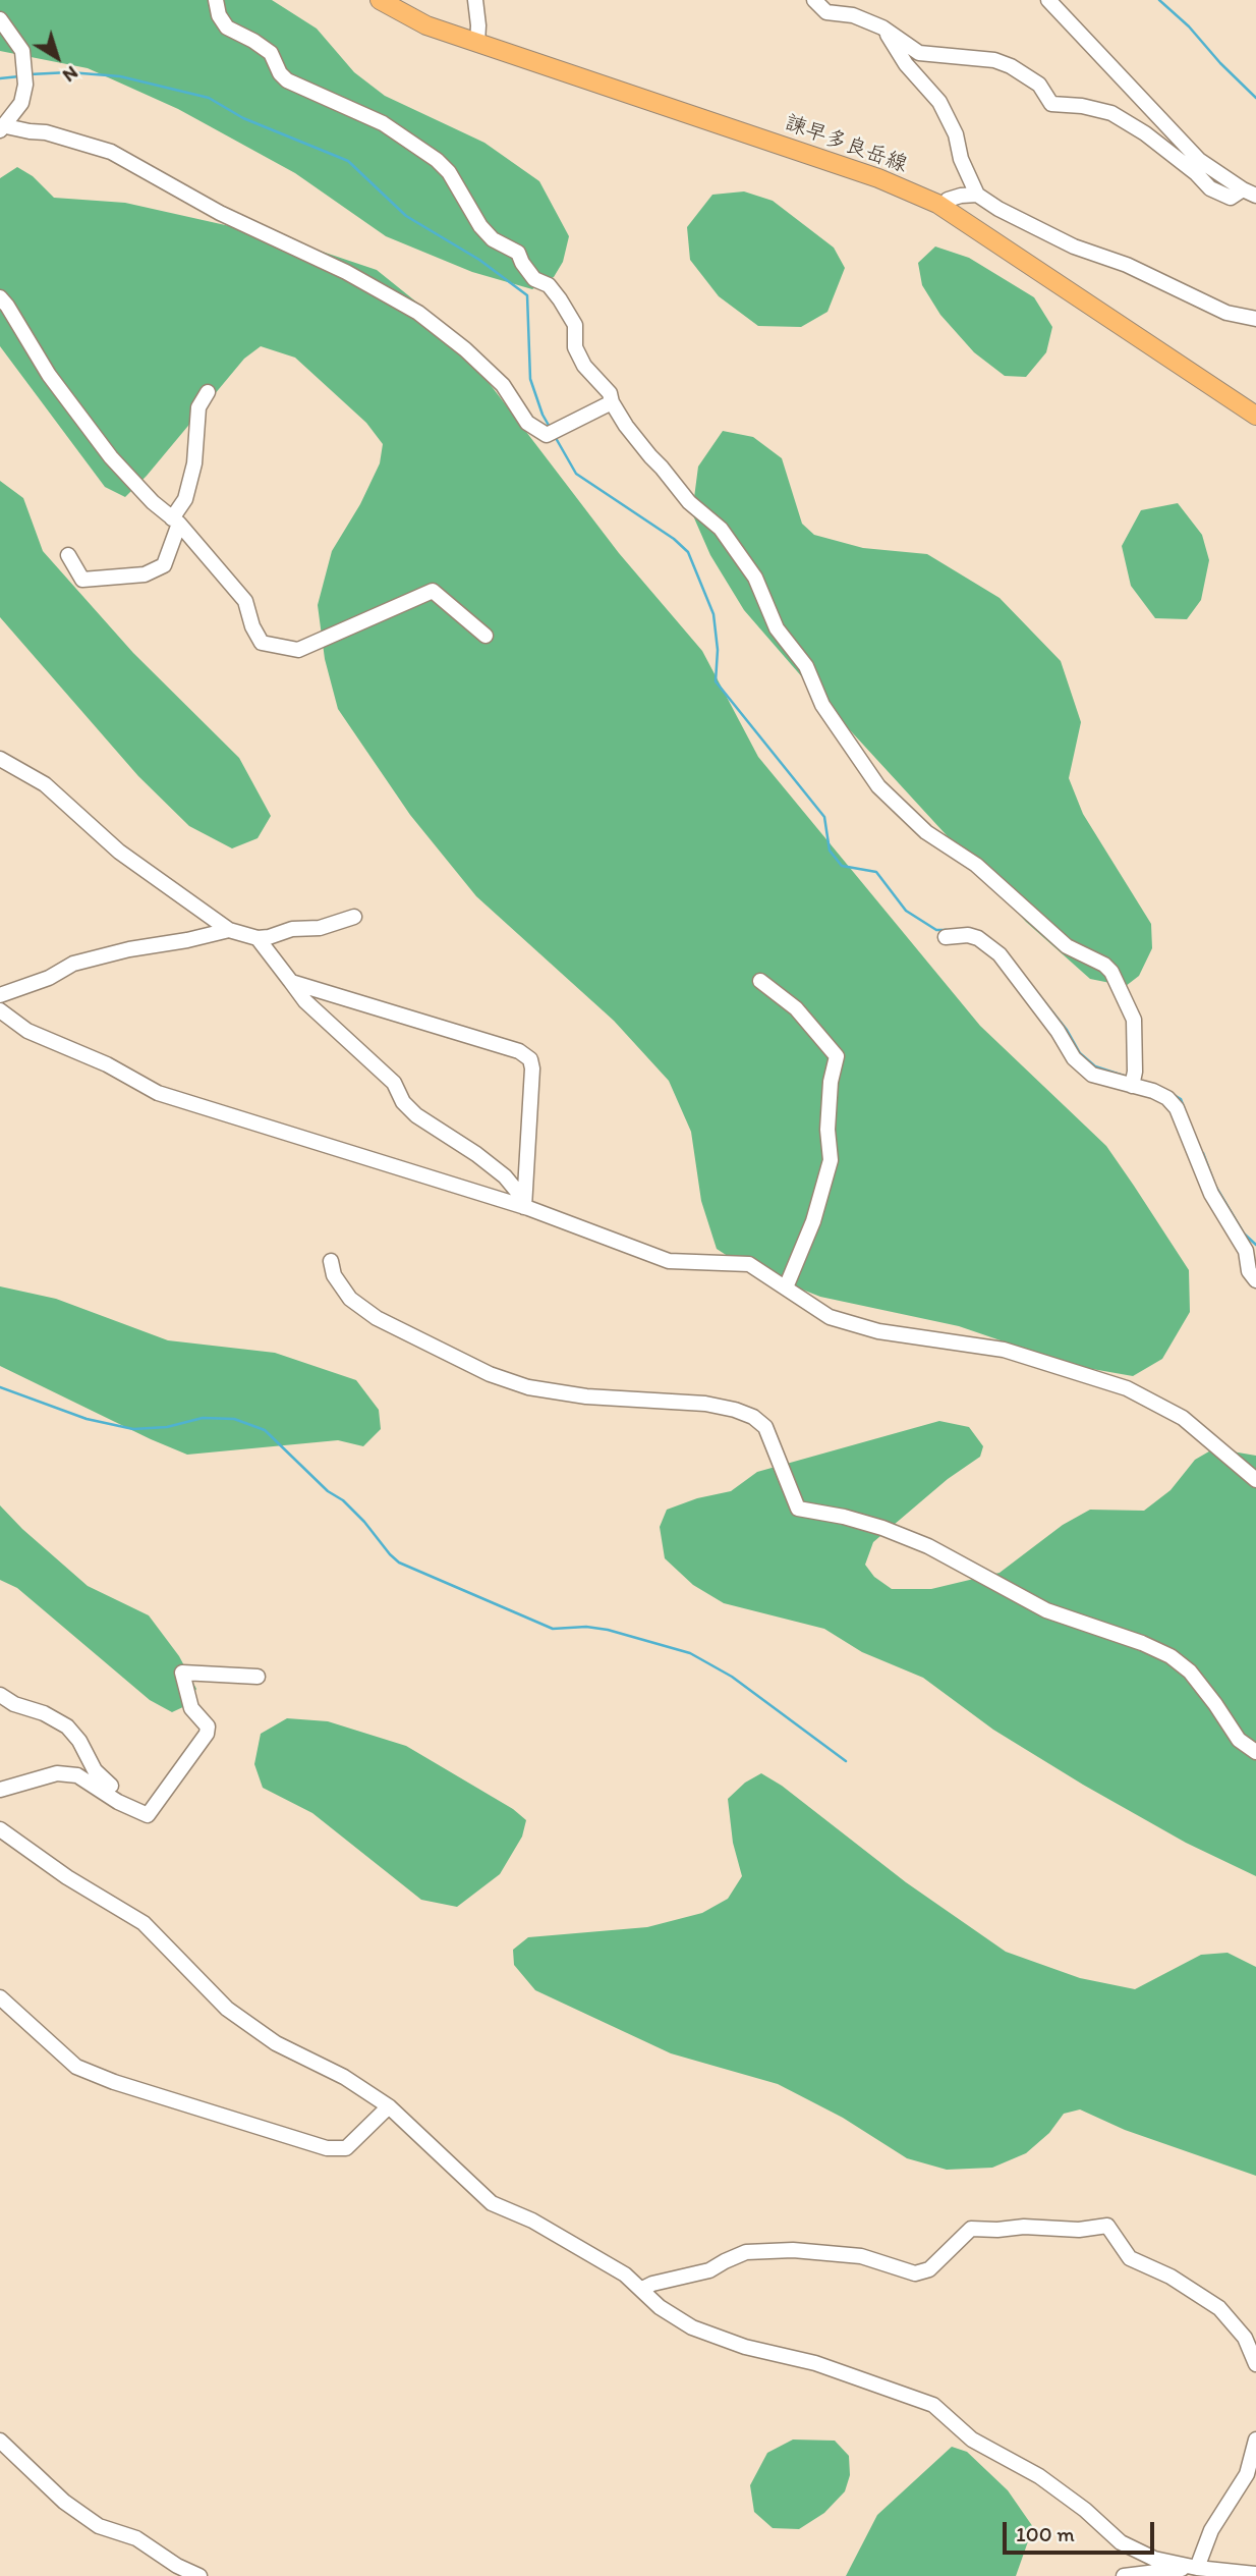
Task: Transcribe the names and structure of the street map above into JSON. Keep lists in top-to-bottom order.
{
  "streets": {
    "main road": ["諫早多良岳線"]
  },
  "scale_bar": "100 m",
  "north": "bottom right"
}
